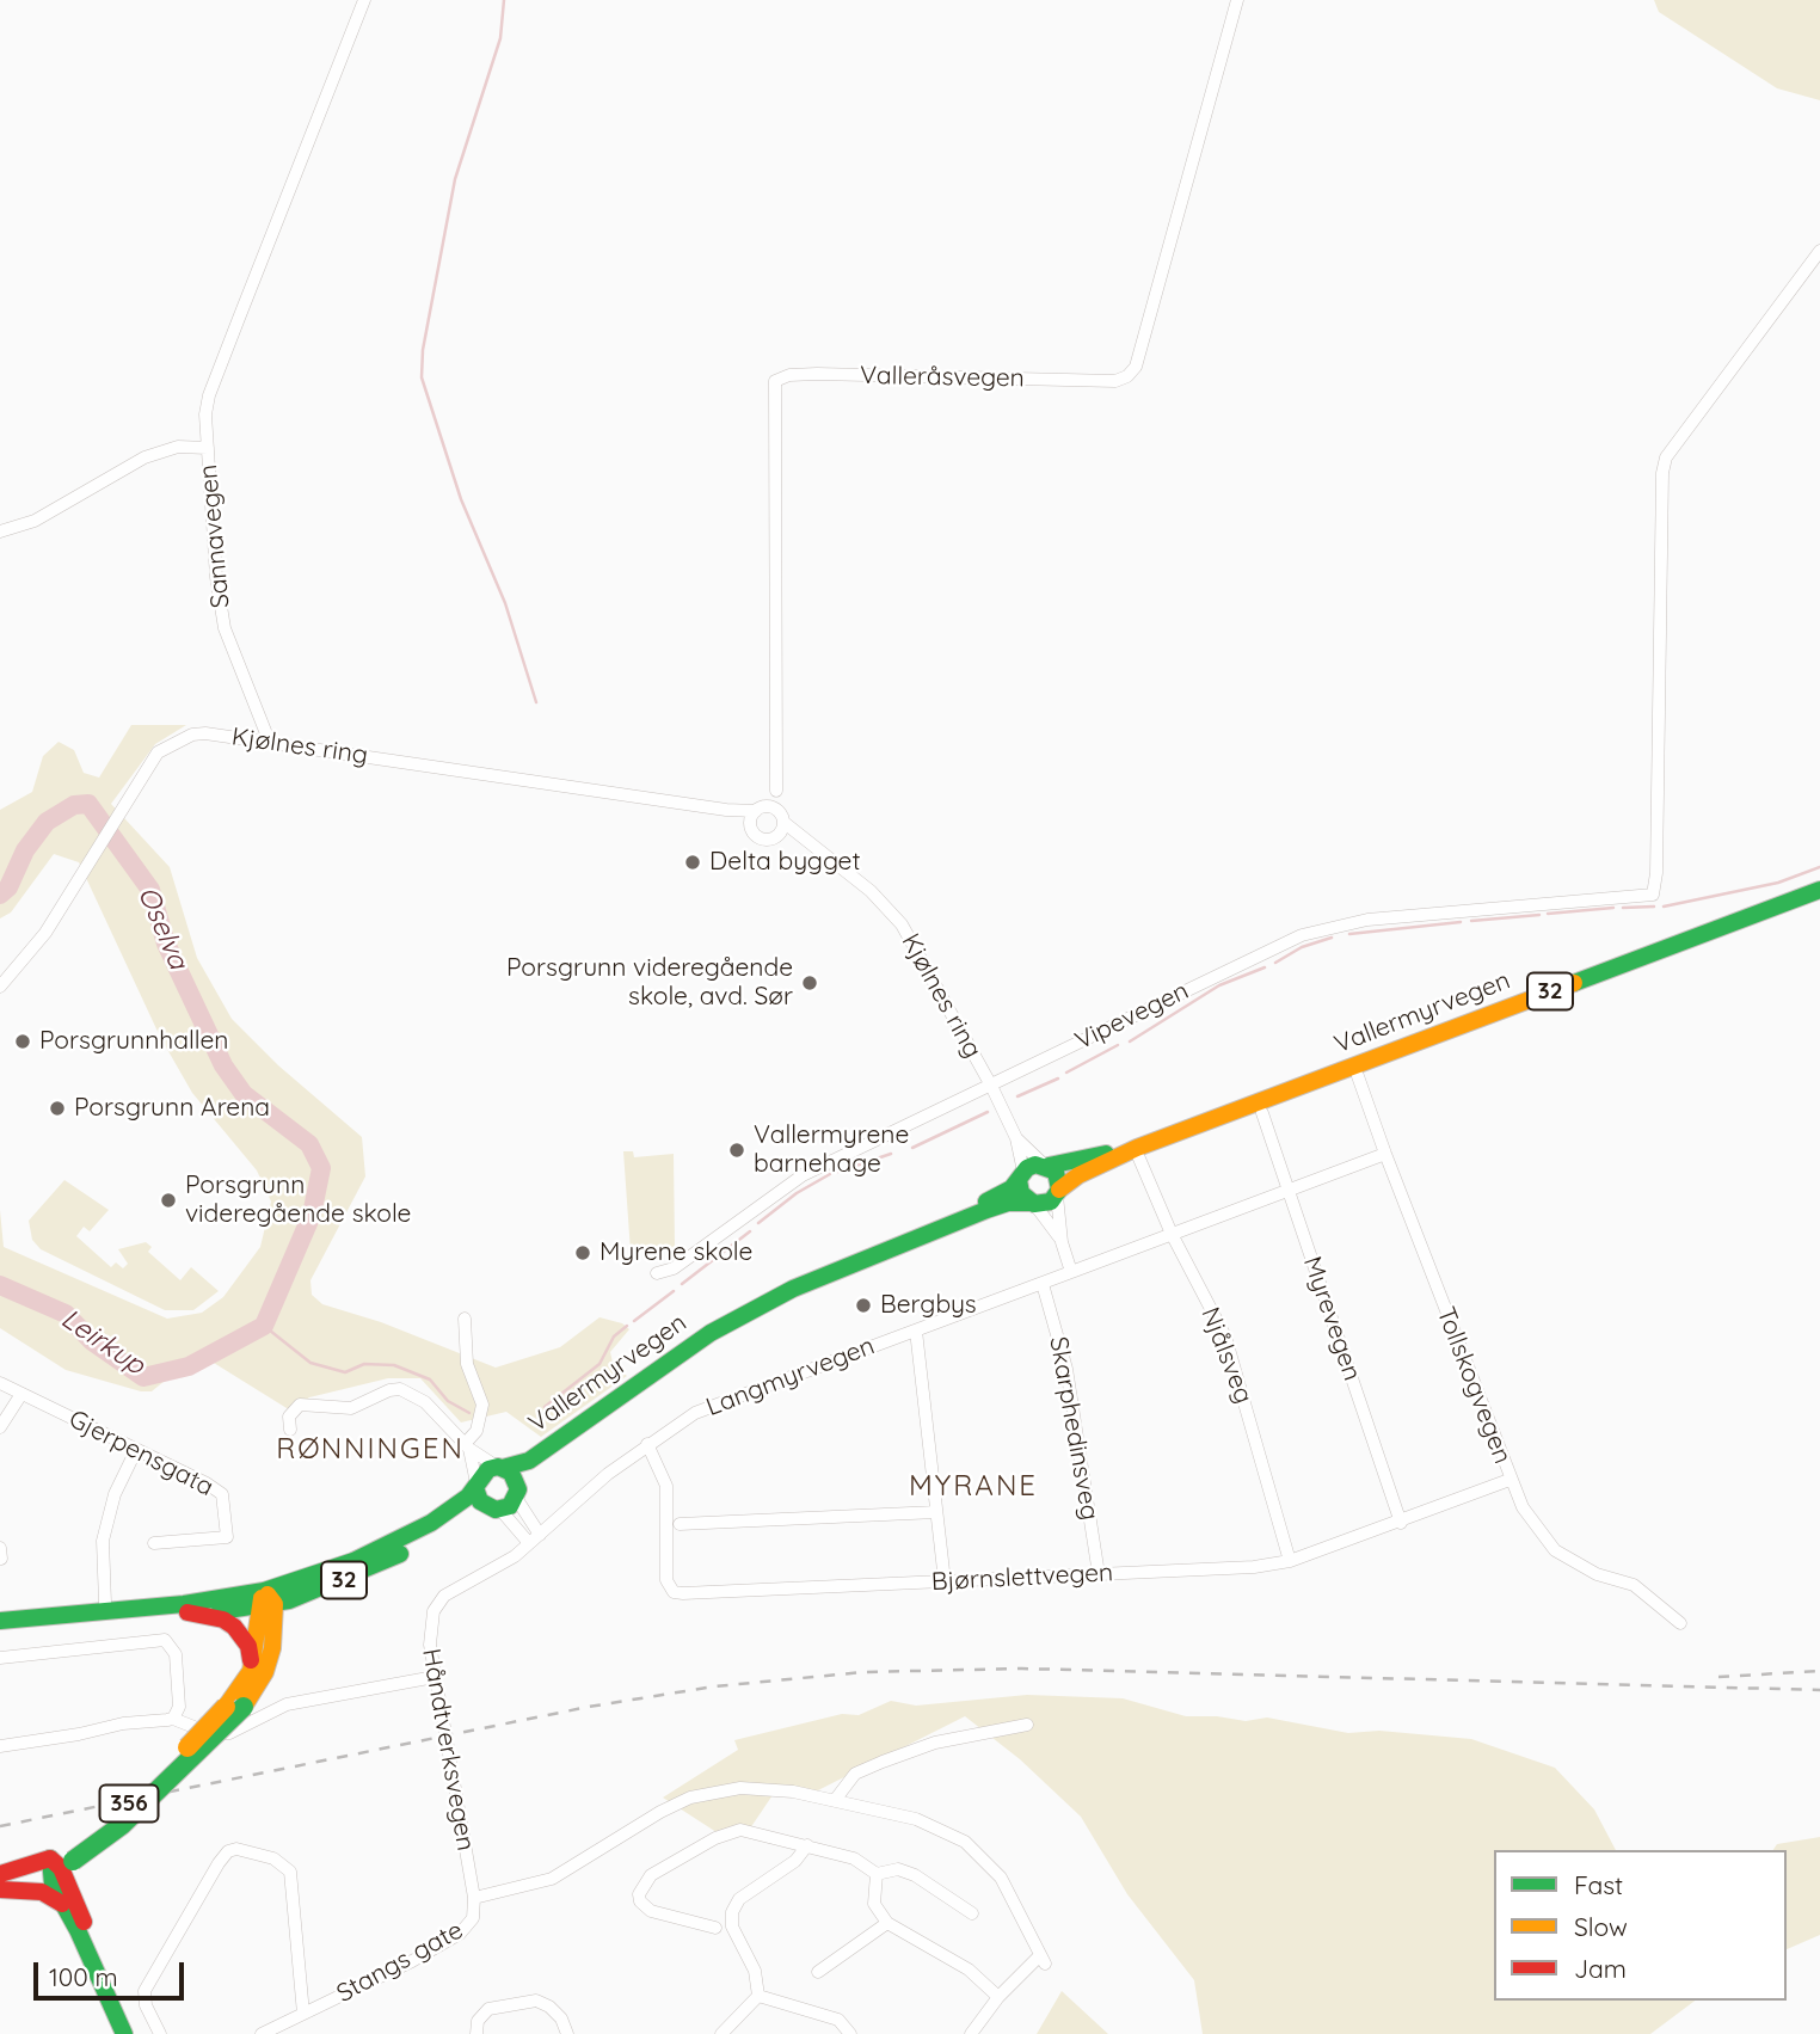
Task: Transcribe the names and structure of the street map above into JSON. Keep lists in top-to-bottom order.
{
  "streets": {
    "main road": ["32", "Vallermyrvegen", "356"],
    "street": [
      "Valleråsvegen",
      "Sannavegen",
      "Kjølnes ring",
      "Vipevegen",
      "Myrevegen",
      "Njålsveg",
      "Langmyrvegen",
      "Tollskogvegen",
      "Skarphedinsveg",
      "Gjerpensgata",
      "Bjørnslettvegen",
      "Håndtverksvegen",
      "Stangs gate"
    ]
  },
  "crossings": [
    ["Sannavegen", "Kjølnes ring"],
    ["Kjølnes ring", "32"],
    ["Kjølnes ring", "Vallermyrvegen"],
    ["Kjølnes ring", "Vipevegen"],
    ["32", "Vallermyrvegen"],
    ["32", "356"],
    ["Vallermyrvegen", "Njålsveg"],
    ["Vallermyrvegen", "356"],
    ["Myrevegen", "Langmyrvegen"],
    ["Myrevegen", "Bjørnslettvegen"],
    ["Njålsveg", "Langmyrvegen"],
    ["Njålsveg", "Bjørnslettvegen"],
    ["Langmyrvegen", "Tollskogvegen"],
    ["Langmyrvegen", "Skarphedinsveg"],
    ["Langmyrvegen", "Bjørnslettvegen"],
    ["Langmyrvegen", "Håndtverksvegen"],
    ["Tollskogvegen", "Bjørnslettvegen"],
    ["Skarphedinsveg", "Bjørnslettvegen"],
    ["Håndtverksvegen", "Stangs gate"]
  ],
  "districts": ["RØNNINGEN", "MYRANE"],
  "water": ["Oselva", "Leirkup"],
  "places": [
    "Delta bygget",
    "Porsgrunn videregående skole, avd. Sør",
    "Porsgrunnhallen",
    "Porsgrunn Arena",
    "Vallermyrene barnehage",
    "Porsgrunn videregående skole",
    "Myrene skole",
    "Bergbys"
  ],
  "legend": ["Fast", "Slow", "Jam"],
  "scale_bar": "100 m"
}
